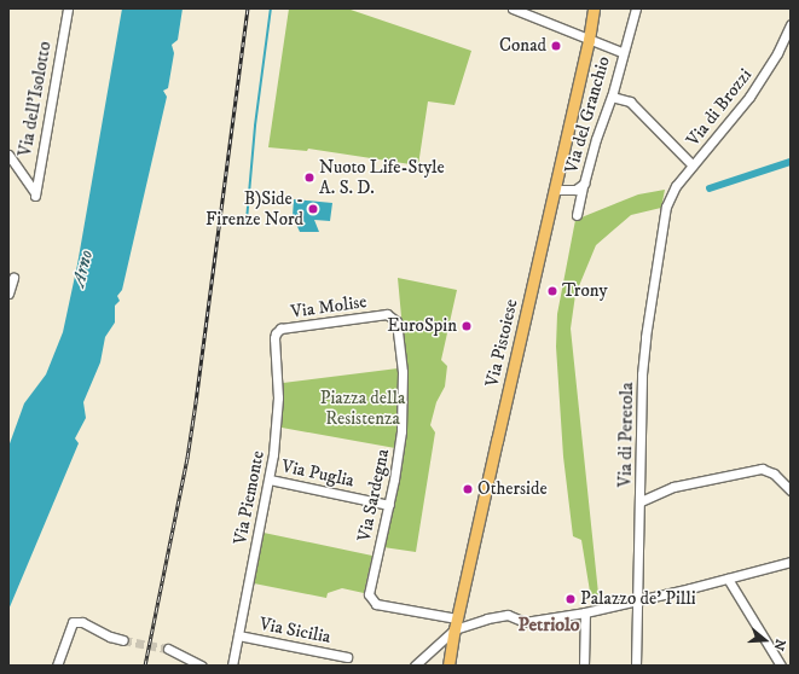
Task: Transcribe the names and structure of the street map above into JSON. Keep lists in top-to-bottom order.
{
  "streets": {
    "main road": ["Via Pistoiese"],
    "street": [
      "Via dell'Isolotto",
      "Via di Brozzi",
      "Via del Granchio",
      "Via Molise",
      "Via di Peretola",
      "Via Puglia",
      "Via Sardegna",
      "Via Piemonte",
      "Via Sicilia"
    ]
  },
  "crossings": [
    ["Via di Brozzi", "Via di Peretola"],
    ["Via del Granchio", "Via Pistoiese"],
    ["Via Molise", "Via Sardegna"],
    ["Via Molise", "Via Piemonte"],
    ["Via Pistoiese", "Via Sardegna"],
    ["Via Puglia", "Via Sardegna"],
    ["Via Puglia", "Via Piemonte"],
    ["Via Piemonte", "Via Sicilia"]
  ],
  "districts": ["Petriolo"],
  "water": ["Arno"],
  "parks": ["Piazza della Resistenza"],
  "places": [
    "Conad",
    "Nuoto Life-Style A. S. D.",
    "B)Side - Firenze Nord",
    "Trony",
    "EuroSpin",
    "Otherside",
    "Palazzo de’ Pilli"
  ],
  "north": "right"
}
